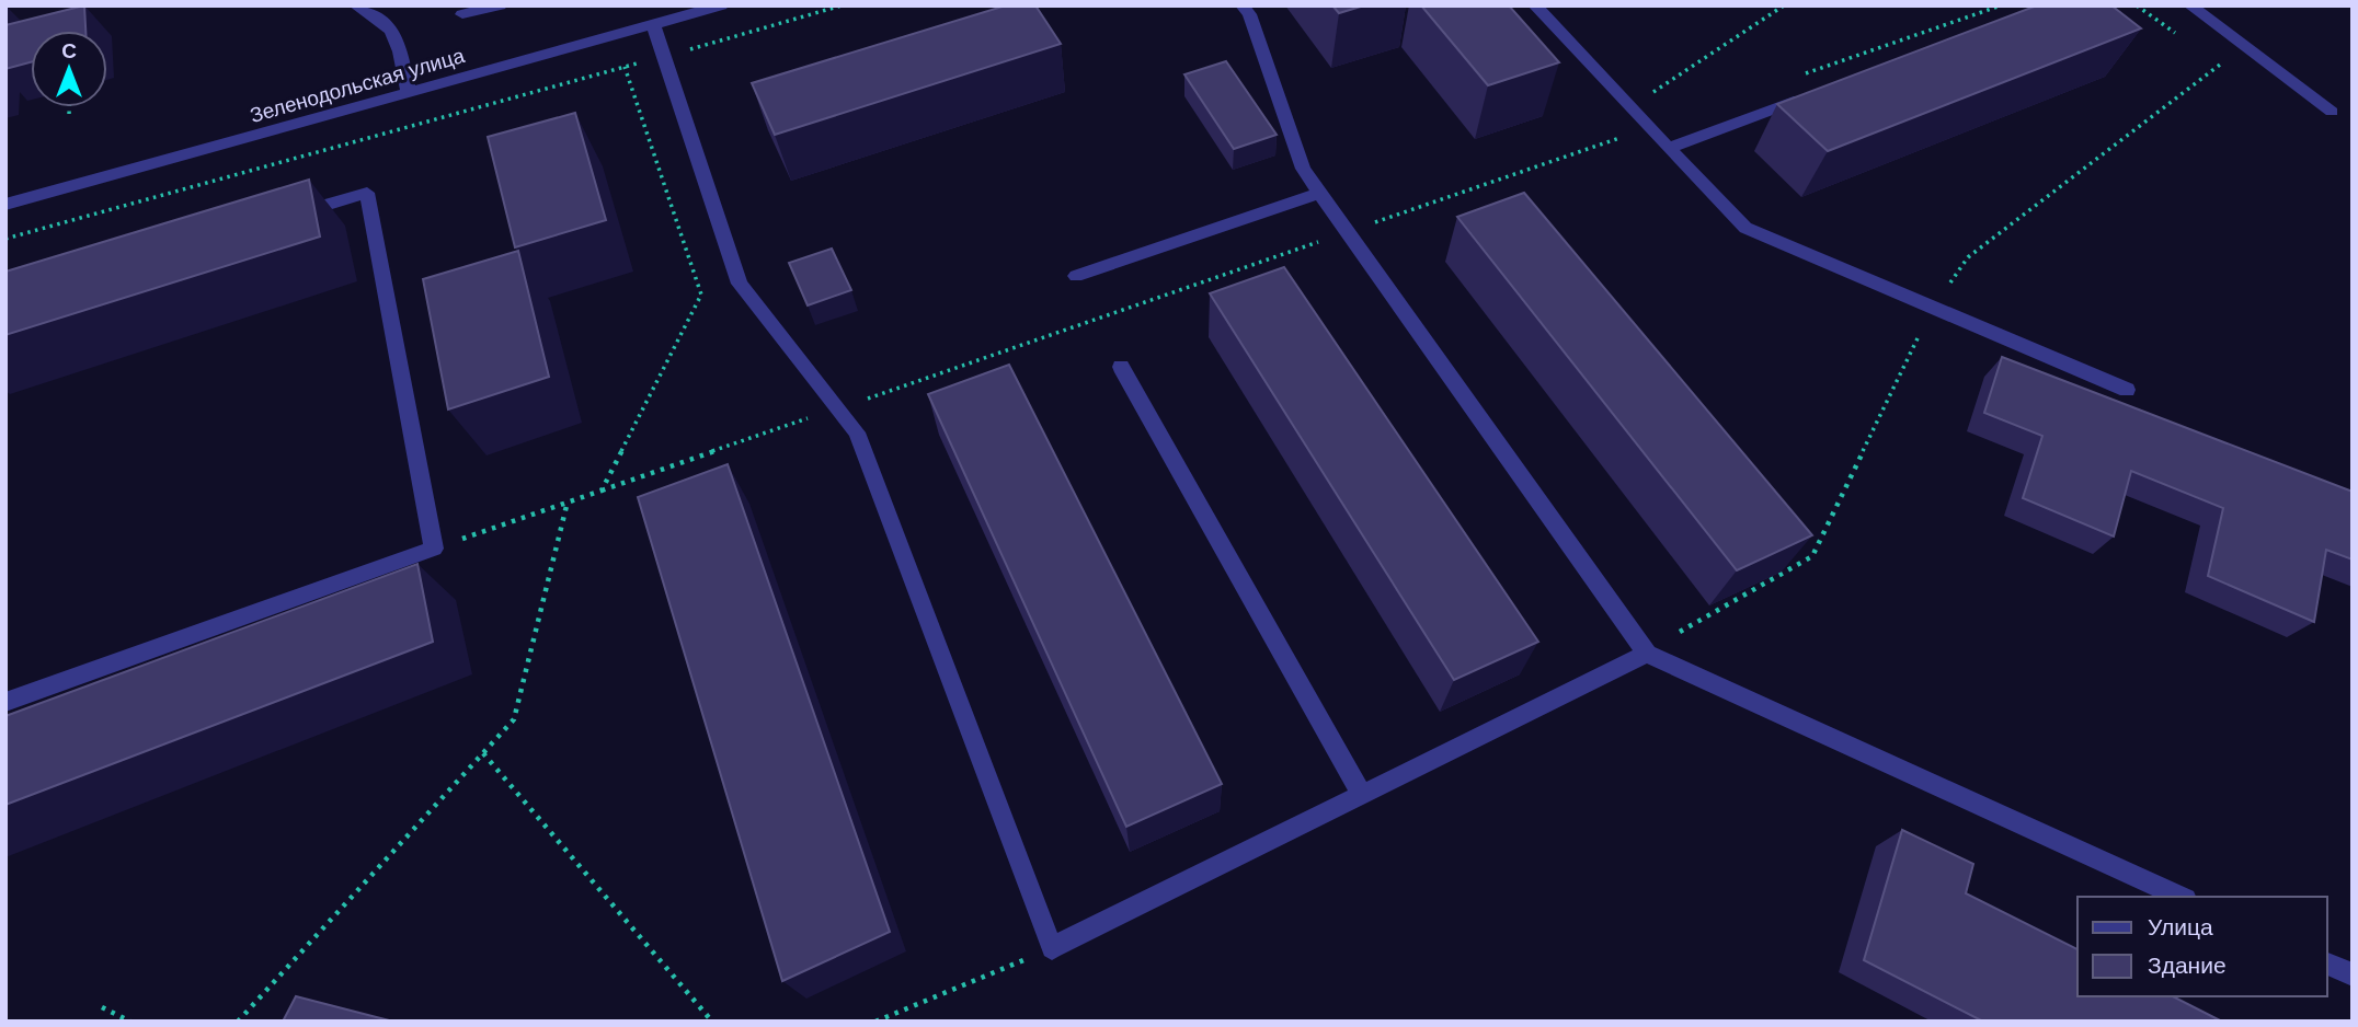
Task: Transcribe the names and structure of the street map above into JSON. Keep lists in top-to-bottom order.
{
  "streets": {
    "street": ["Зеленодольская улица"]
  },
  "legend": ["Улица", "Здание"],
  "north": "top"
}
